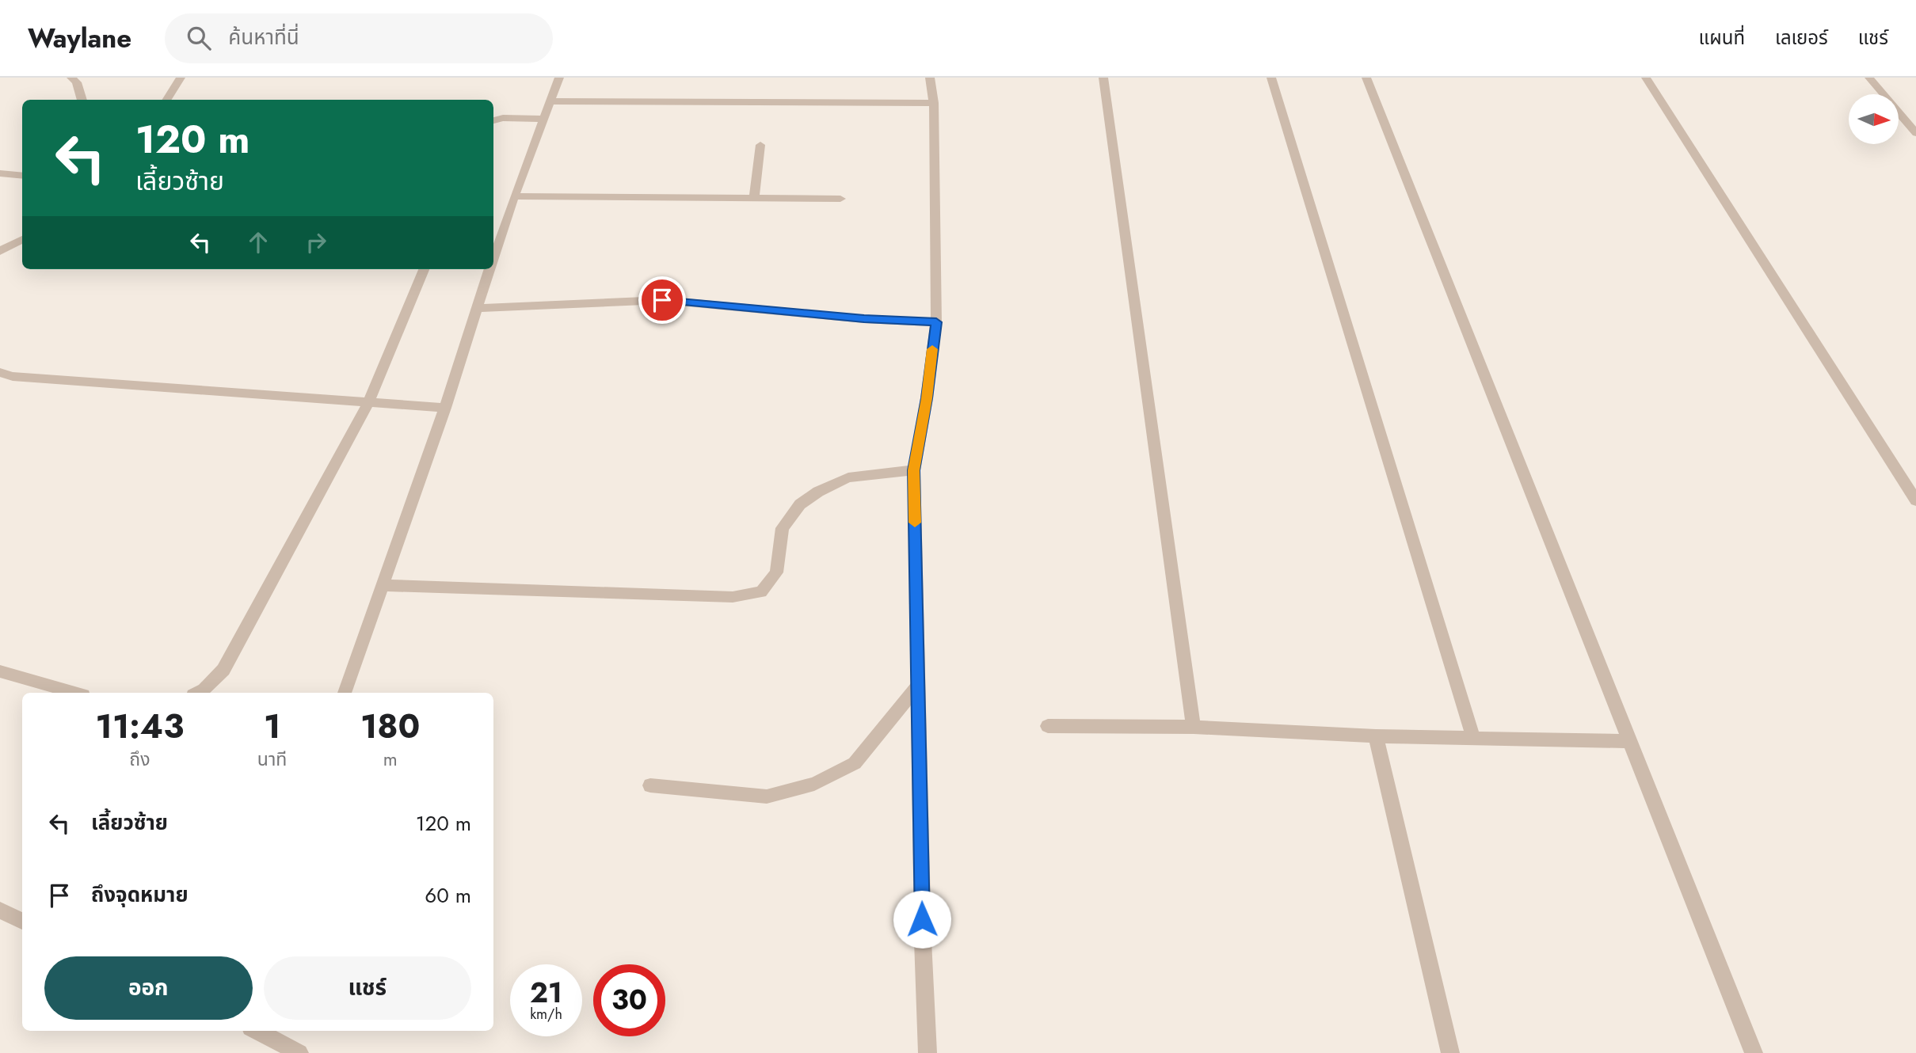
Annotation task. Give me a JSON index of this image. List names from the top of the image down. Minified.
{"north":"right","page":{"header":"Waylane","search":"ค้นหาที่นี่","nav":["แผนที่","เลเยอร์","แชร์"],"turn":["120 m","เลี้ยวซ้าย"],"eta":["11:43","ถึง","1","นาที","180","m"],"list":[{"name":"เลี้ยวซ้าย","value":"120 m"},{"name":"ถึงจุดหมาย","value":"60 m"}],"buttons":["ออก","แชร์"],"speed":"21 km/h","limit":"30"}}
